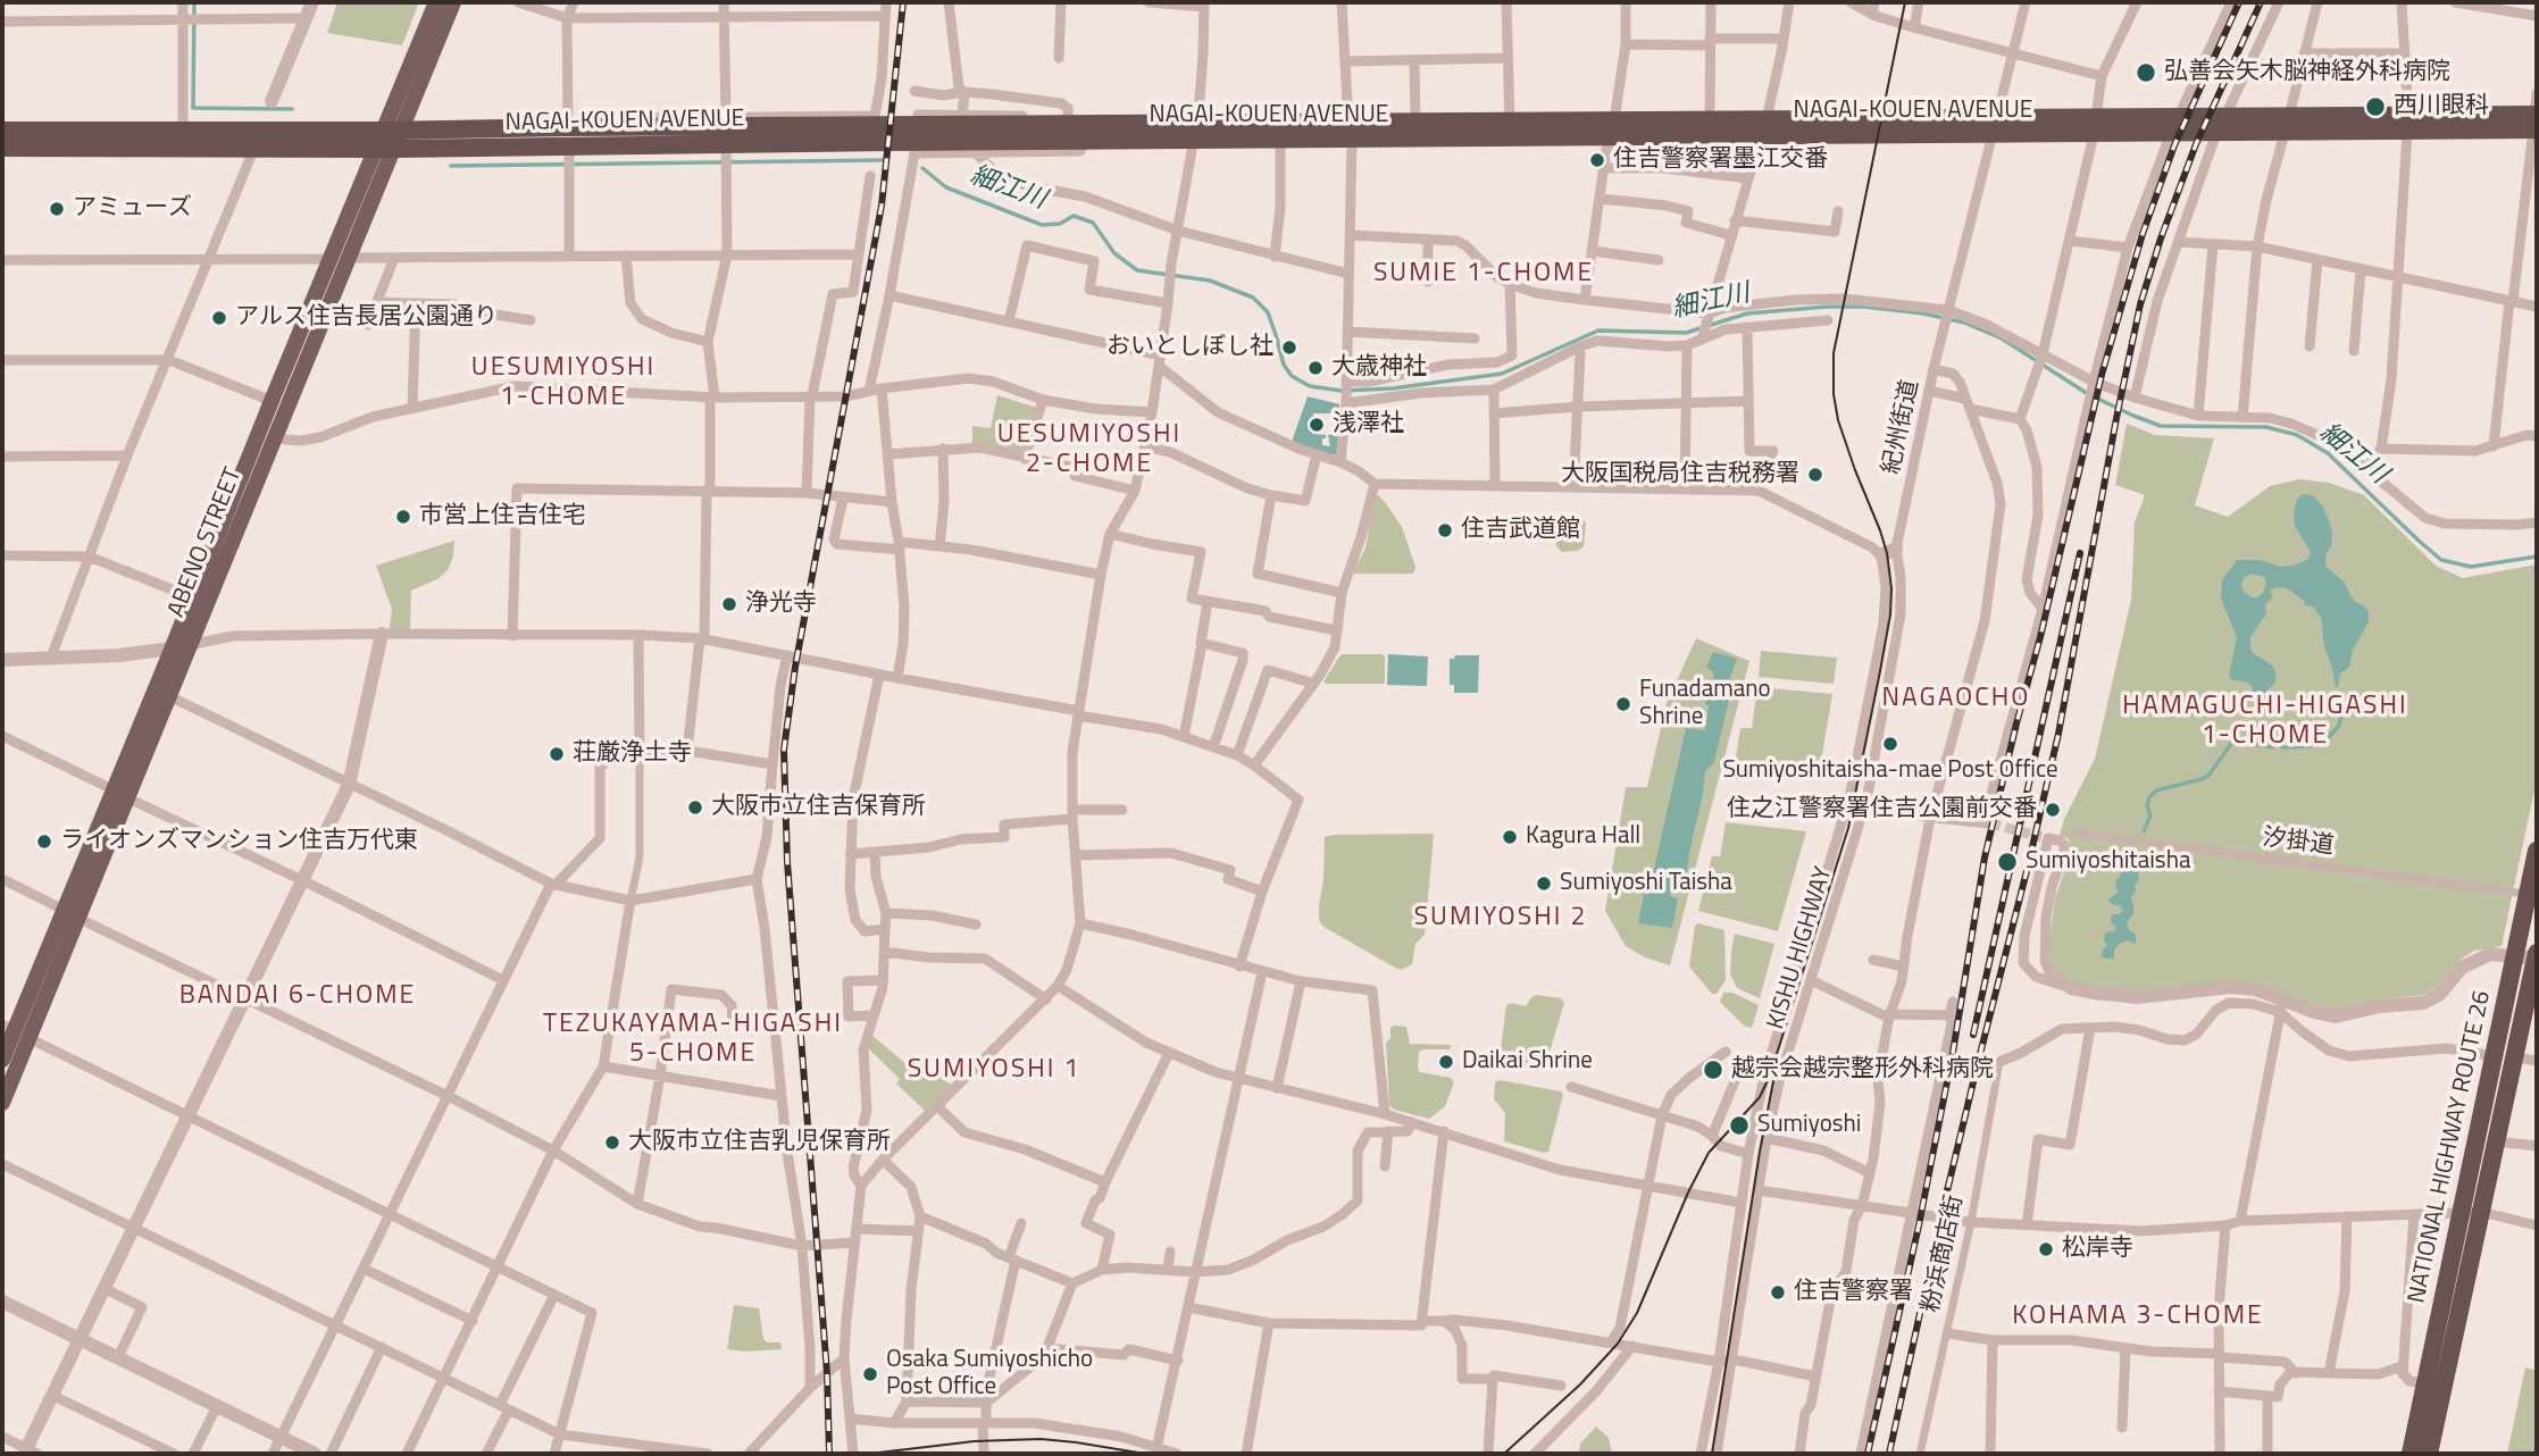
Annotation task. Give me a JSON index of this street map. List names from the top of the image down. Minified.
{"streets":{"highway":["NAGAI-KOUEN AVENUE","NATIONAL HIGHWAY ROUTE 26"],"main road":["ABENO STREET"],"street":["紀州街道","汐掛道","KISHU HIGHWAY","粉浜商店街"]},"crossings":[["NAGAI-KOUEN AVENUE","紀州街道"],["NAGAI-KOUEN AVENUE","ABENO STREET"],["紀州街道","KISHU HIGHWAY"],["汐掛道","NATIONAL HIGHWAY ROUTE 26"]],"districts":["SUMIE 1-CHOME","UESUMIYOSHI 1-CHOME","UESUMIYOSHI 2-CHOME","NAGAOCHO","HAMAGUCHI-HIGASHI 1-CHOME","SUMIYOSHI 2","BANDAI 6-CHOME","TEZUKAYAMA-HIGASHI 5-CHOME","SUMIYOSHI 1","KOHAMA 3-CHOME"],"water":["細江川"],"places":["弘善会矢木脳神経外科病院","西川眼科","住吉警察署墨江交番","アミューズ","アルス住吉長居公園通り","おいとしぼし社","大歳神社","浅澤社","大阪国税局住吉税務署","市営上住吉住宅","住吉武道館","浄光寺","Funadamano Shrine","Sumiyoshitaisha-mae Post Office","荘厳浄土寺","大阪市立住吉保育所","住之江警察署住吉公園前交番","Kagura Hall","ライオンズマンション住吉万代東","Sumiyoshitaisha","Sumiyoshi Taisha","Daikai Shrine","越宗会越宗整形外科病院","Sumiyoshi","大阪市立住吉乳児保育所","松岸寺","住吉警察署","Osaka Sumiyoshicho Post Office"]}
